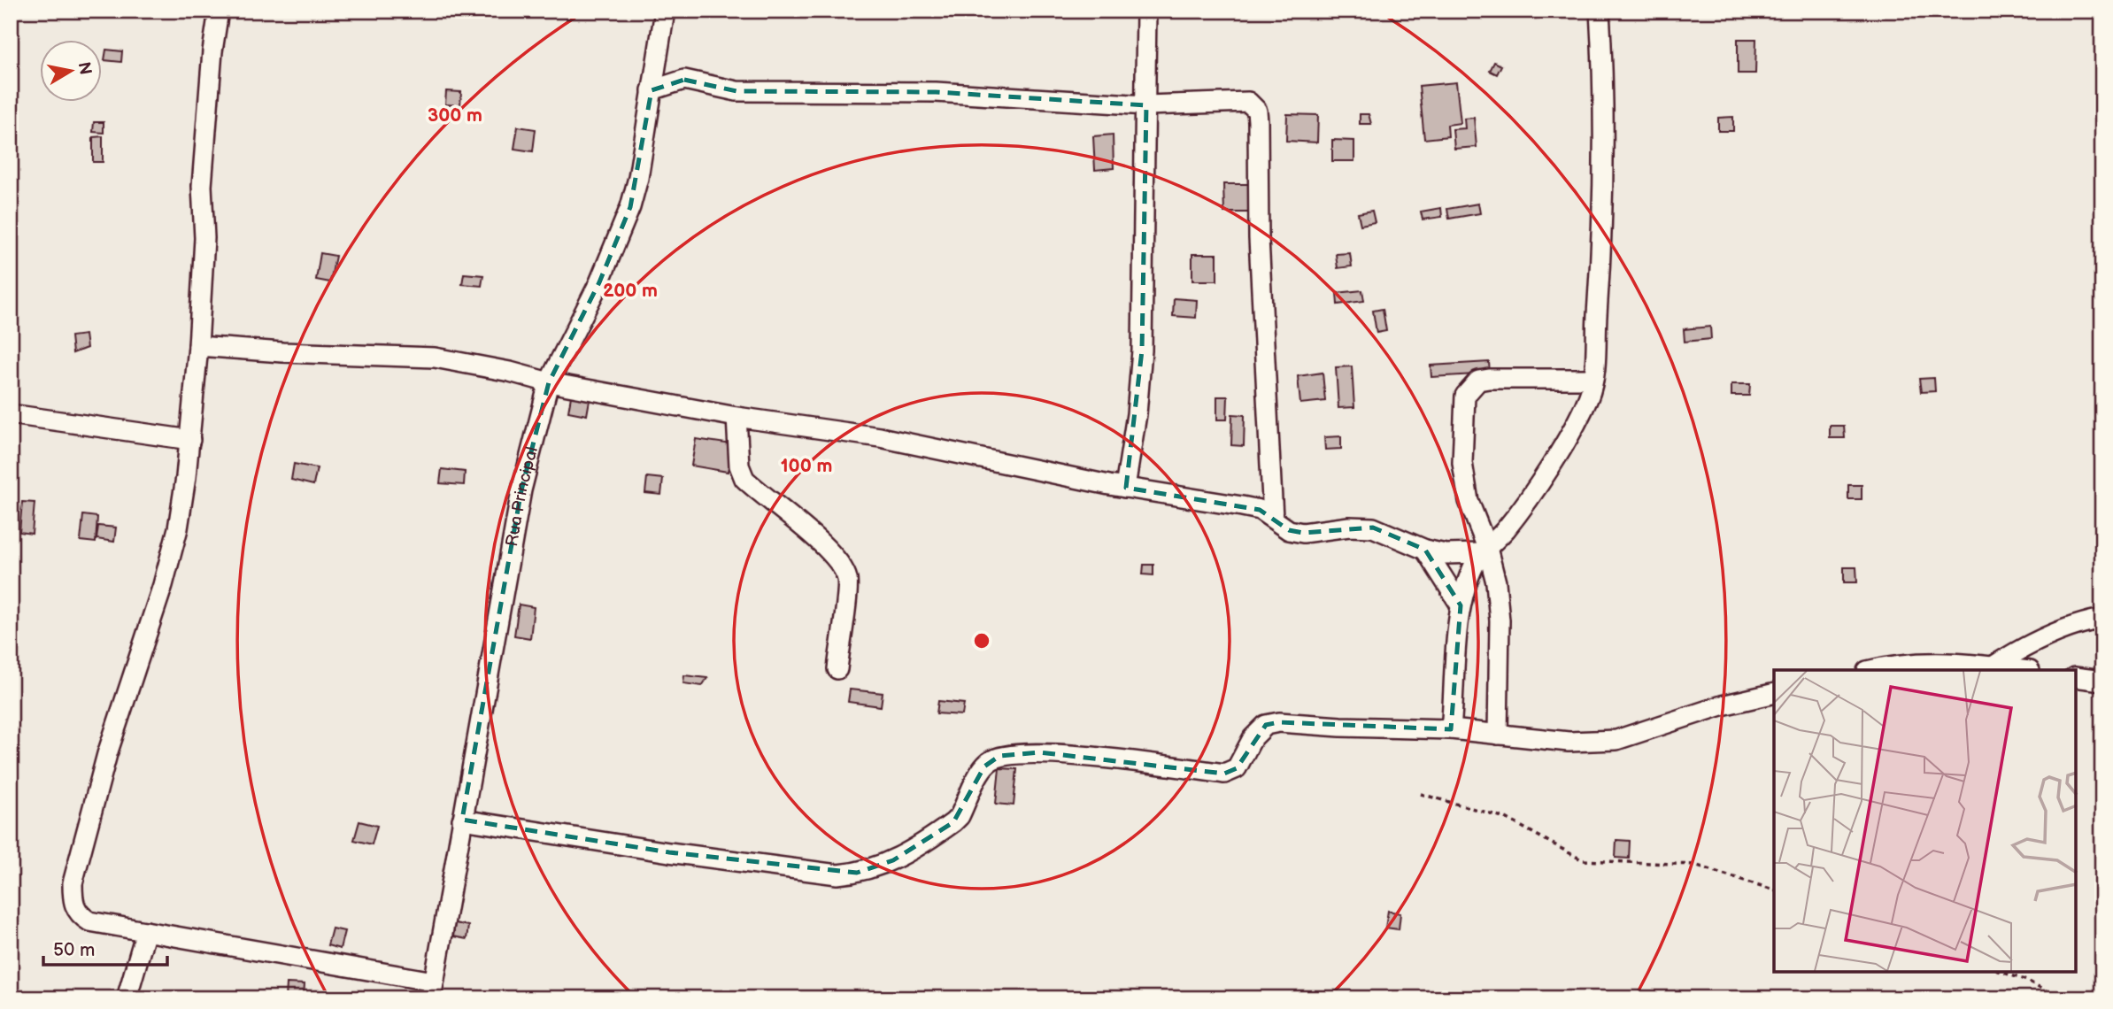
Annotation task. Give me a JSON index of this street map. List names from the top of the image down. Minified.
{"streets":{"street":["Rua Principal"]},"scale_bar":"50 m","north":"right","rings":["300 m","200 m","100 m"]}
